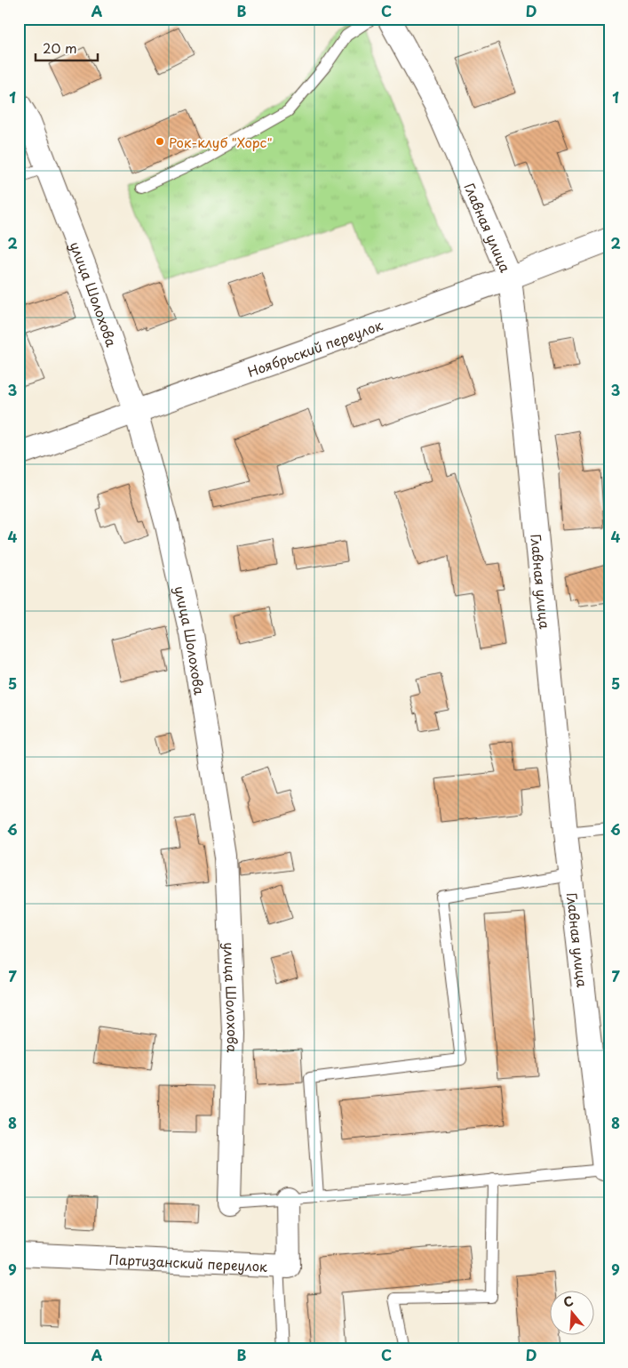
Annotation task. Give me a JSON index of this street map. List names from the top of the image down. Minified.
{"streets":{"street":["Главная улица","улица Шолохова","Ноябрьский переулок","Партизанский переулок"]},"crossings":[["Главная улица","Ноябрьский переулок"],["улица Шолохова","Ноябрьский переулок"]],"places":["Рок-клуб \"Хорс\""],"scale_bar":"20 m","north":"top","grid":{"columns":["A","B","C","D"],"rows":["1","2","3","4","5","6","7","8","9"]}}
